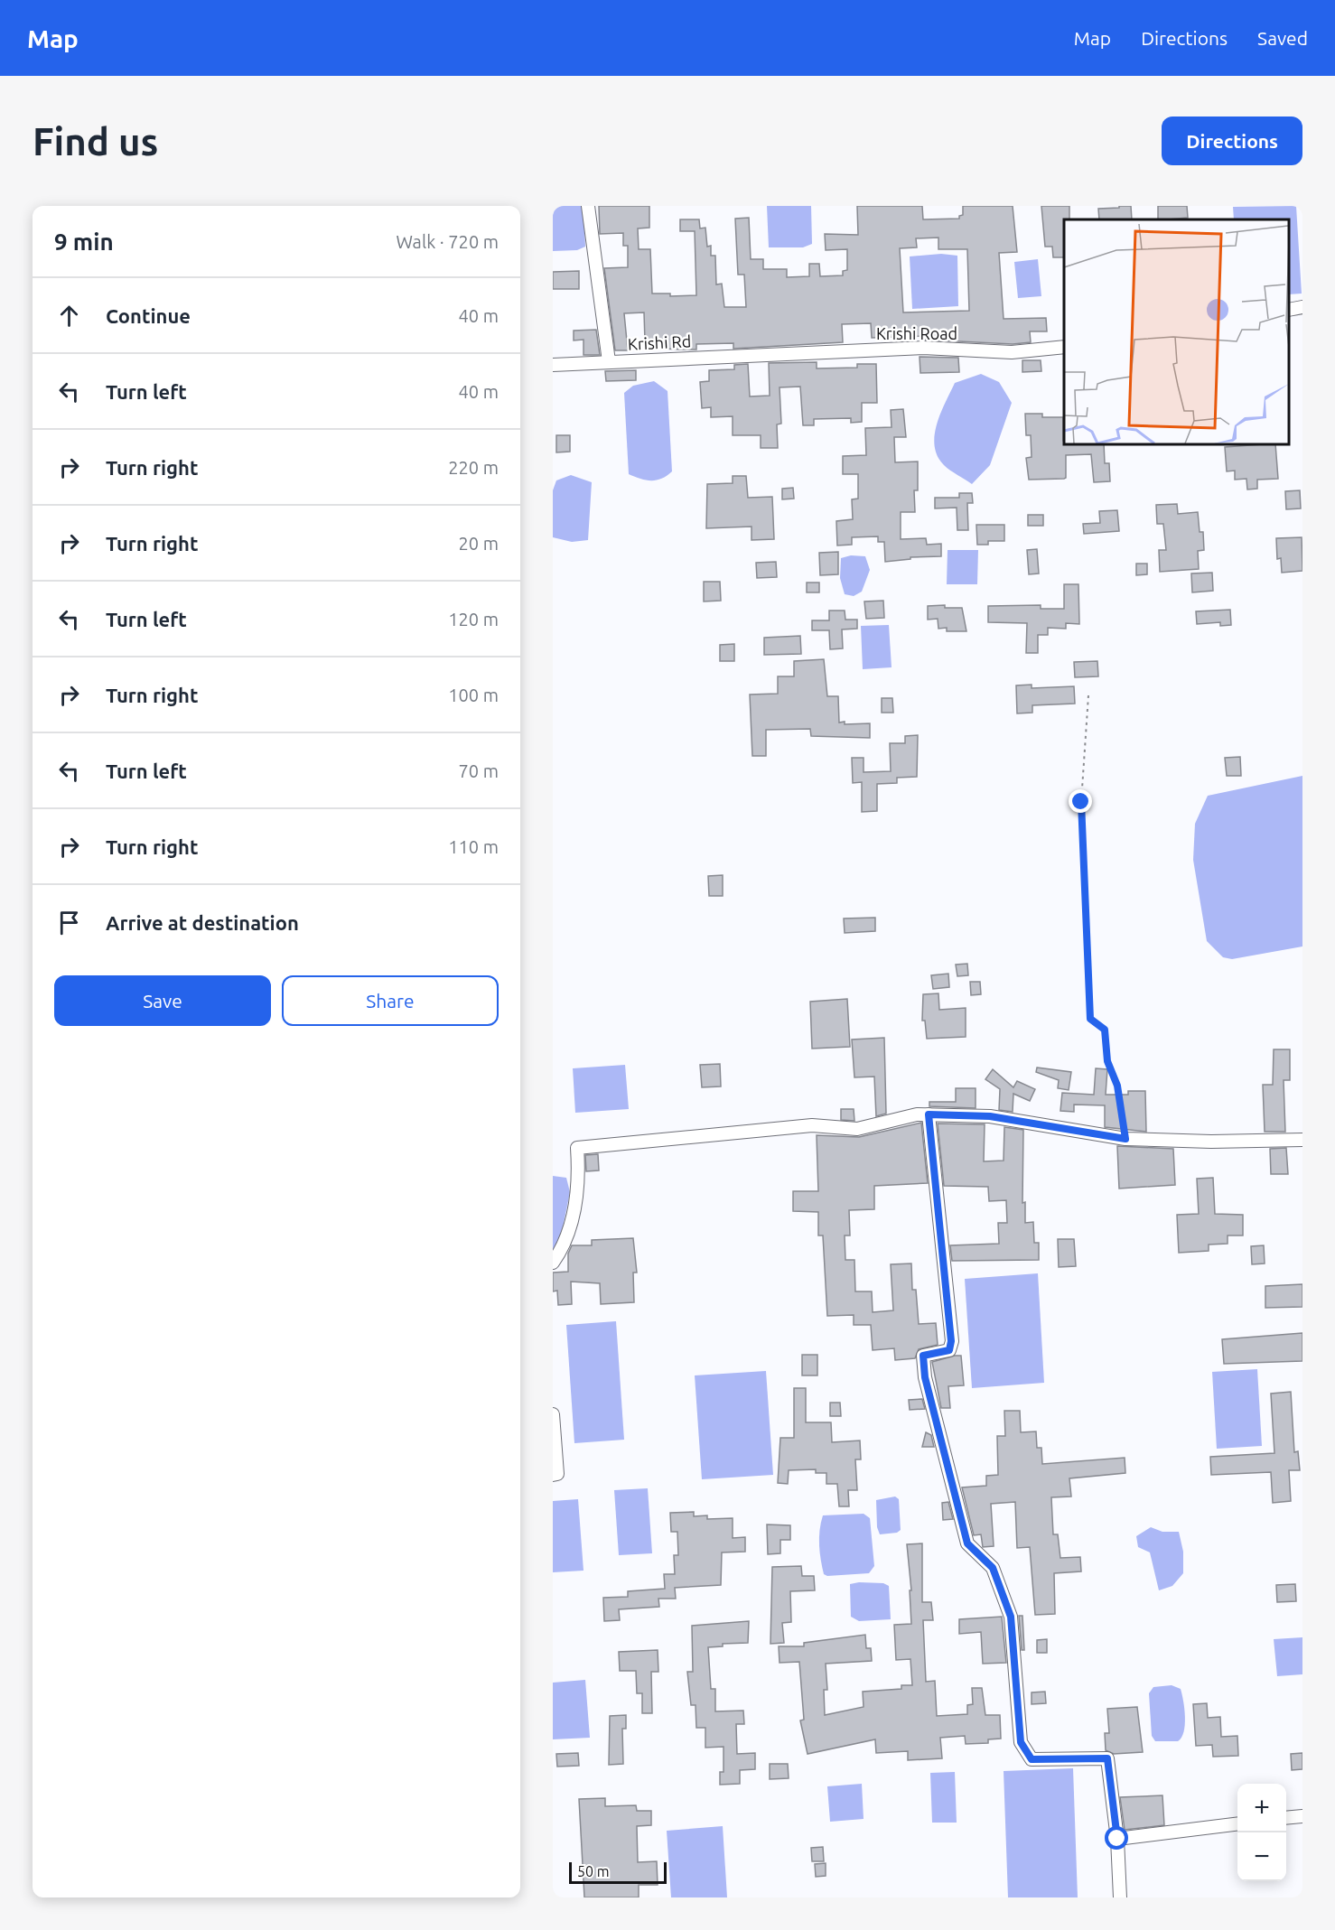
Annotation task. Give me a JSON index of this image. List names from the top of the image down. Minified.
{"streets":{"street":["Krishi Road","Krishi Rd"]},"crossings":[["Krishi Road","Krishi Rd"]],"scale_bar":"50 m","page":{"header":"Map","nav":["Map","Directions","Saved"],"buttons":["Directions",["Save","Share"]],"title":"Find us","heading":["9 min","Walk · 720 m"],"list":[["Continue","40 m"],["Turn left","40 m"],["Turn right","220 m"],["Turn right","20 m"],["Turn left","120 m"],["Turn right","100 m"],["Turn left","70 m"],["Turn right","110 m"],"Arrive at destination"],"map_buttons":["+","−"],"scale":"50 m"}}
